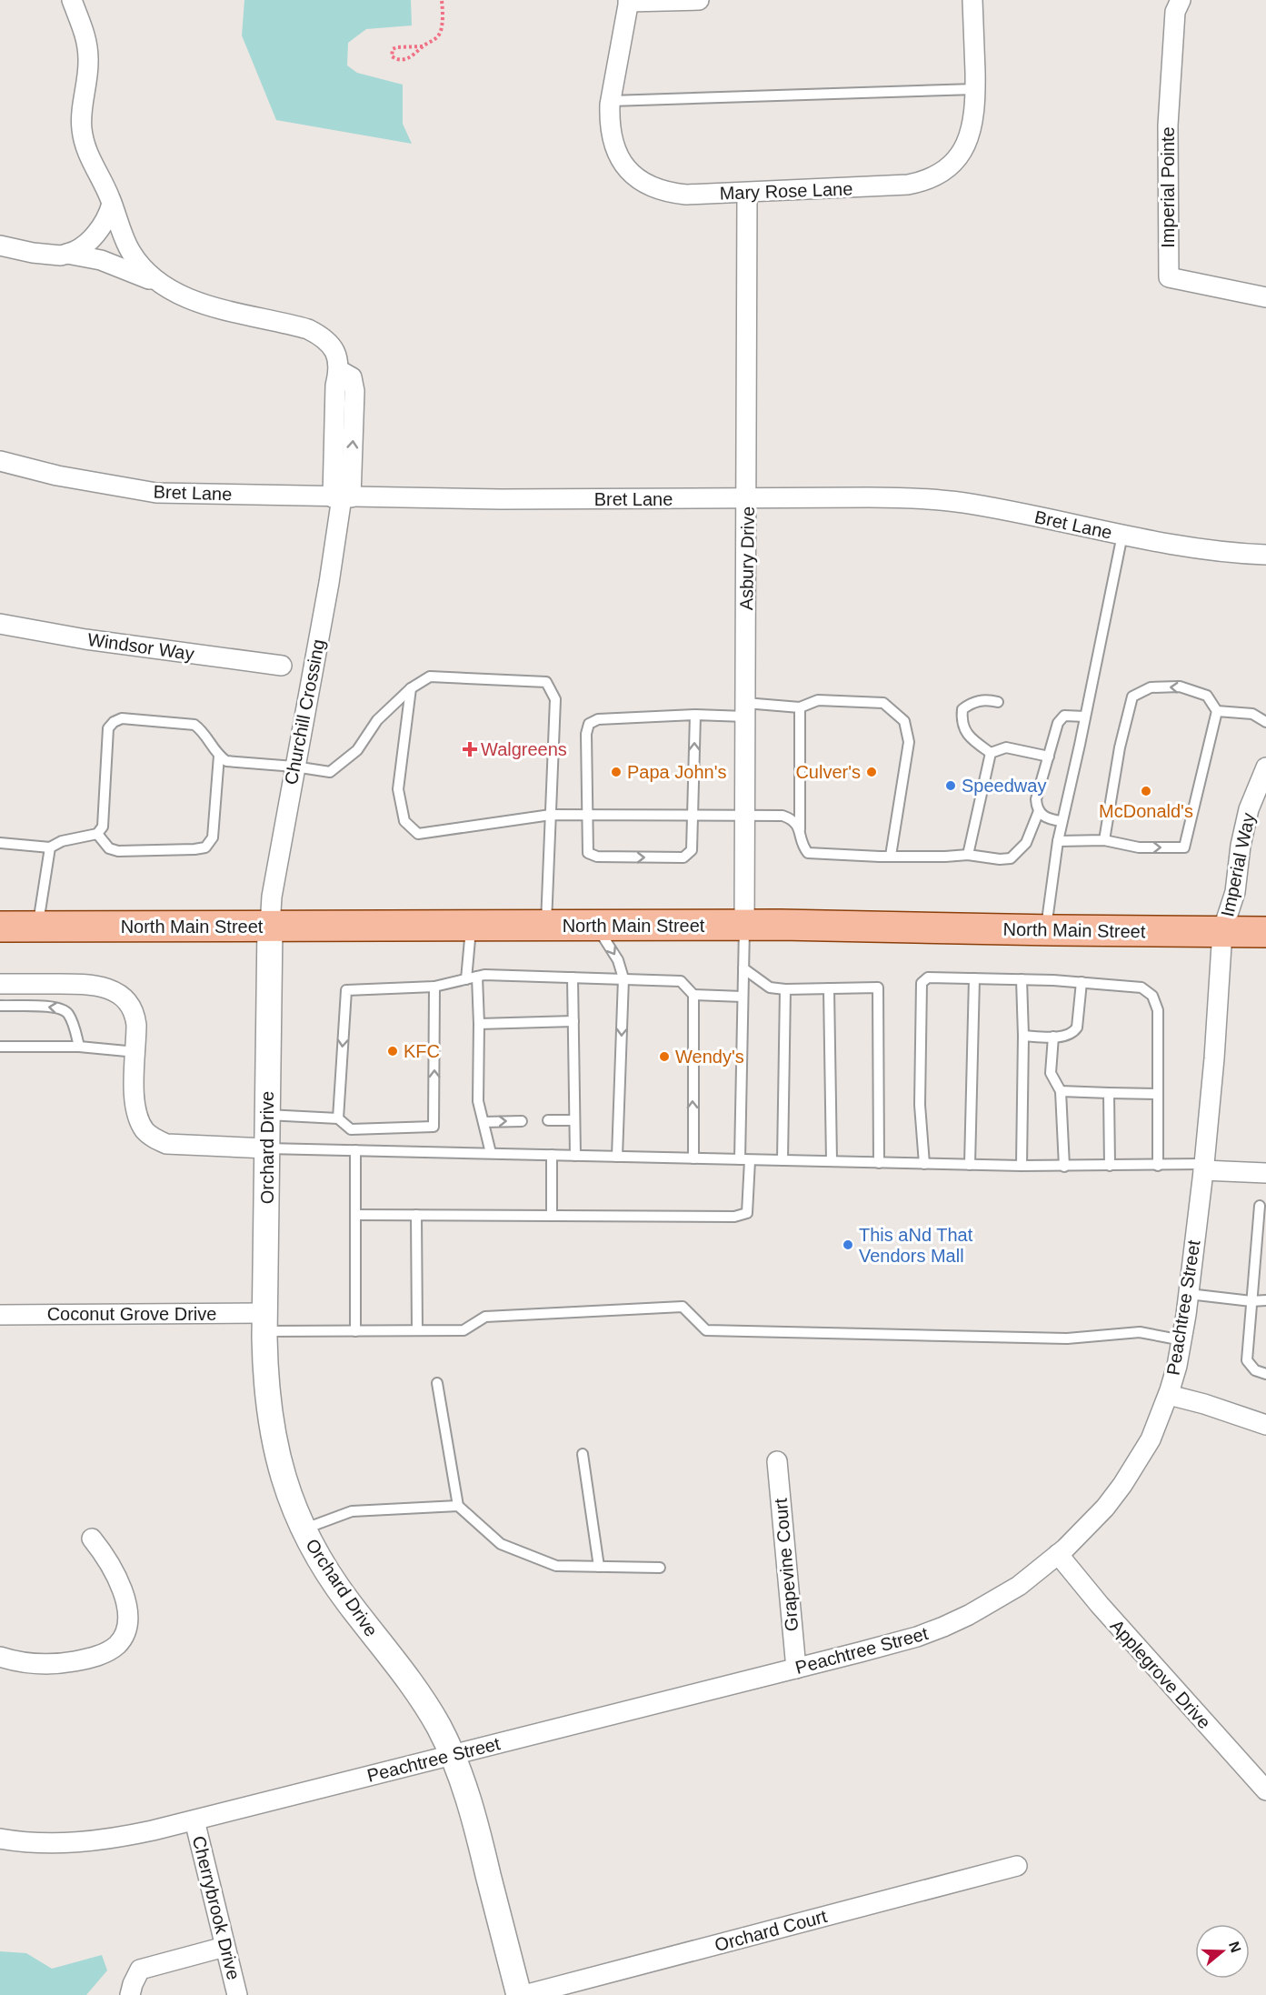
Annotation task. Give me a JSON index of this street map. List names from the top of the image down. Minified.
{"streets":{"main road":["North Main Street"],"street":["Imperial Pointe","Mary Rose Lane","Bret Lane","Asbury Drive","Windsor Way","Churchill Crossing","Imperial Way","Orchard Drive","Peachtree Street","Coconut Grove Drive","Grapevine Court","Applegrove Drive","Cherrybrook Drive","Orchard Court"]},"crossings":[["Mary Rose Lane","Asbury Drive"],["Bret Lane","Asbury Drive"],["Bret Lane","Churchill Crossing"],["Asbury Drive","North Main Street"],["Churchill Crossing","North Main Street"],["Churchill Crossing","Orchard Drive"],["Imperial Way","North Main Street"],["Imperial Way","Peachtree Street"],["North Main Street","Orchard Drive"],["North Main Street","Peachtree Street"],["Orchard Drive","Peachtree Street"],["Orchard Drive","Coconut Grove Drive"],["Peachtree Street","Grapevine Court"],["Peachtree Street","Applegrove Drive"],["Peachtree Street","Cherrybrook Drive"]],"places":{"health":["Walgreens"],"other":["Papa John's","Culver's","Speedway","McDonald's","KFC","Wendy's","This aNd That Vendors Mall"]},"north":"right"}
